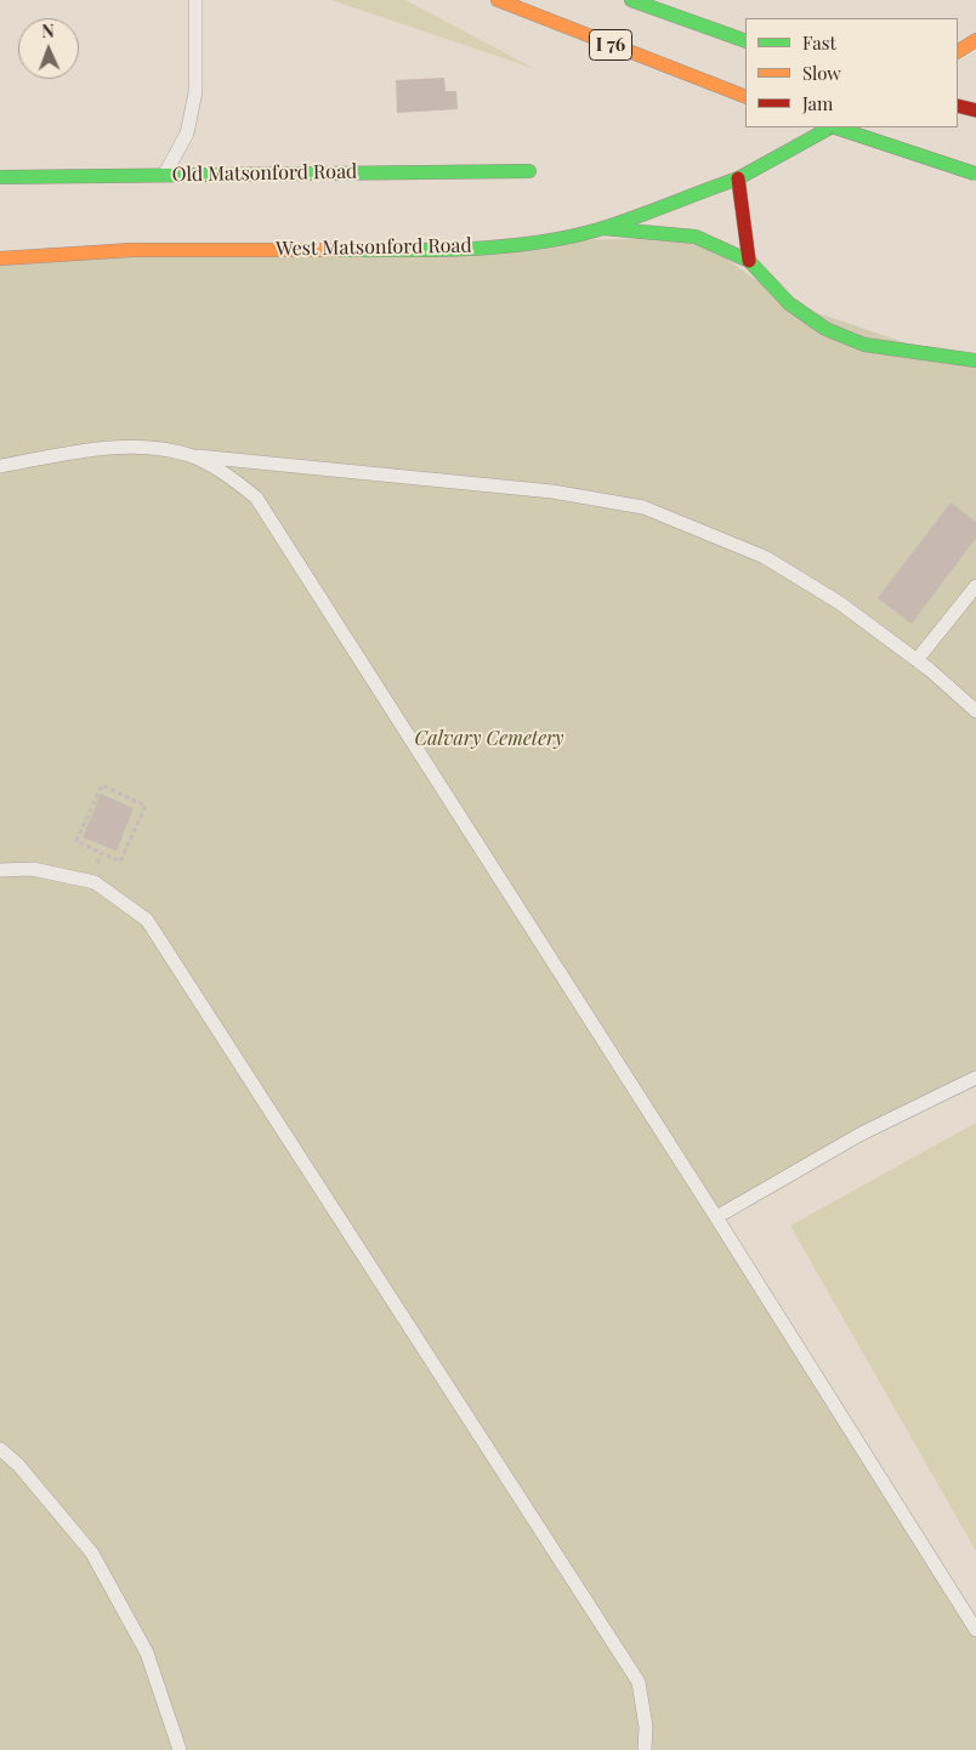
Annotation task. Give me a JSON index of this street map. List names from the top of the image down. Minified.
{"streets":{"main road":["I 76","Old Matsonford Road","West Matsonford Road"]},"parks":["Calvary Cemetery"],"legend":["Fast","Slow","Jam"],"north":"top"}
